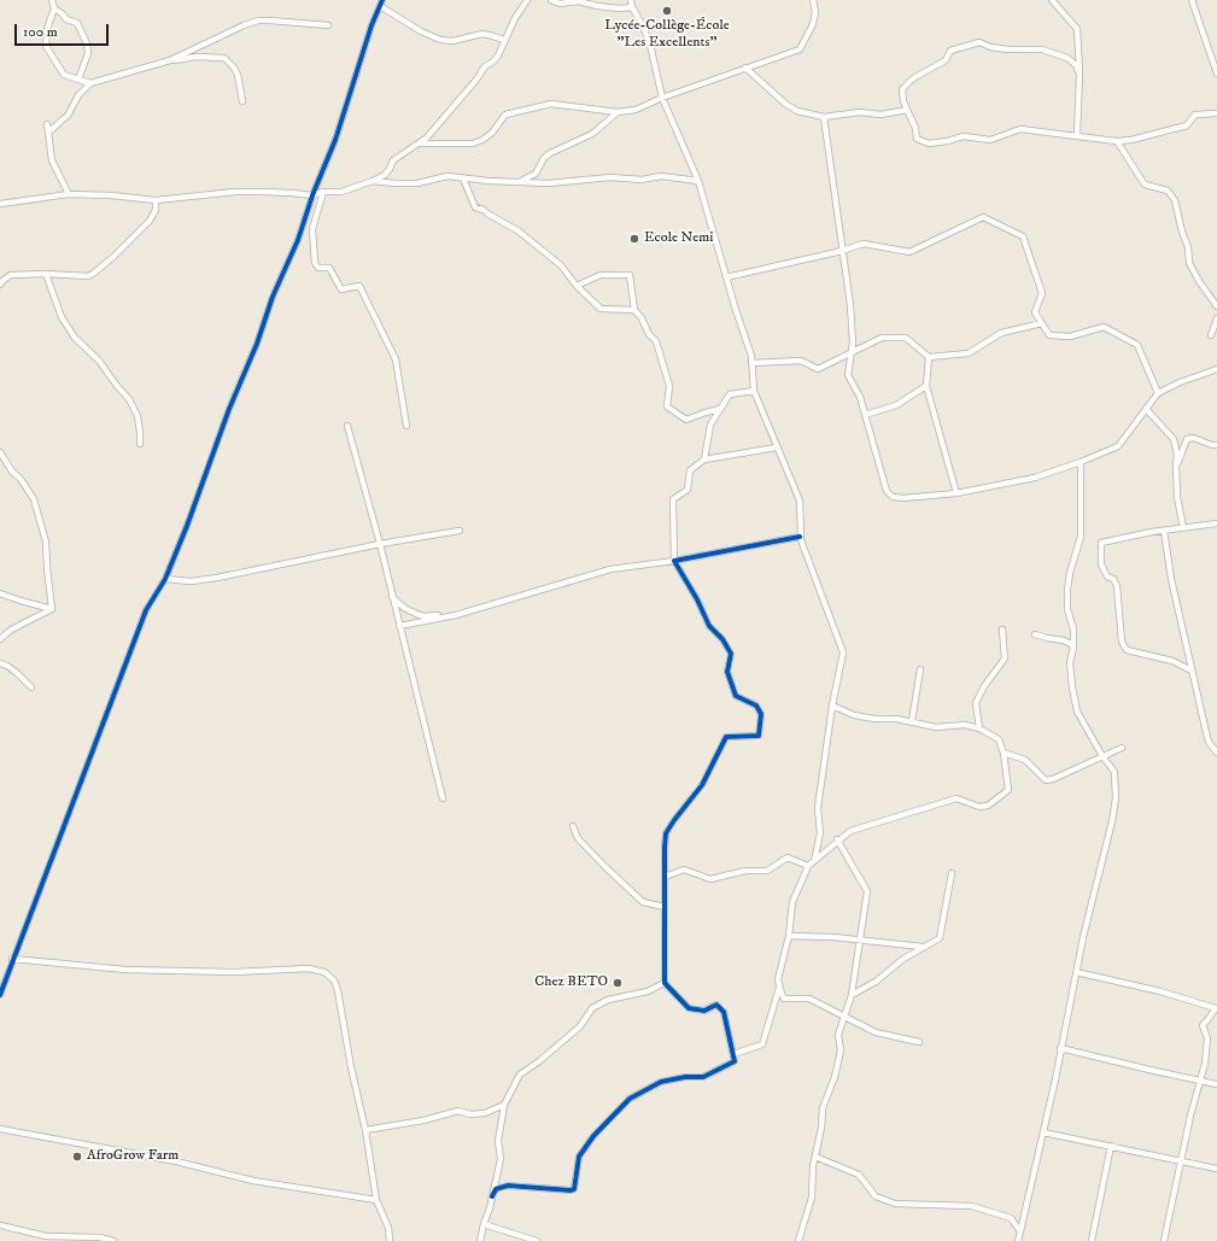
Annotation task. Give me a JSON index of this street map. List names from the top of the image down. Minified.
{"places":["Lycée-Collège-École \"Les Excellents\"","Ecole Nemi","Chez BETO","AfroGrow Farm"],"scale_bar":"100 m"}
